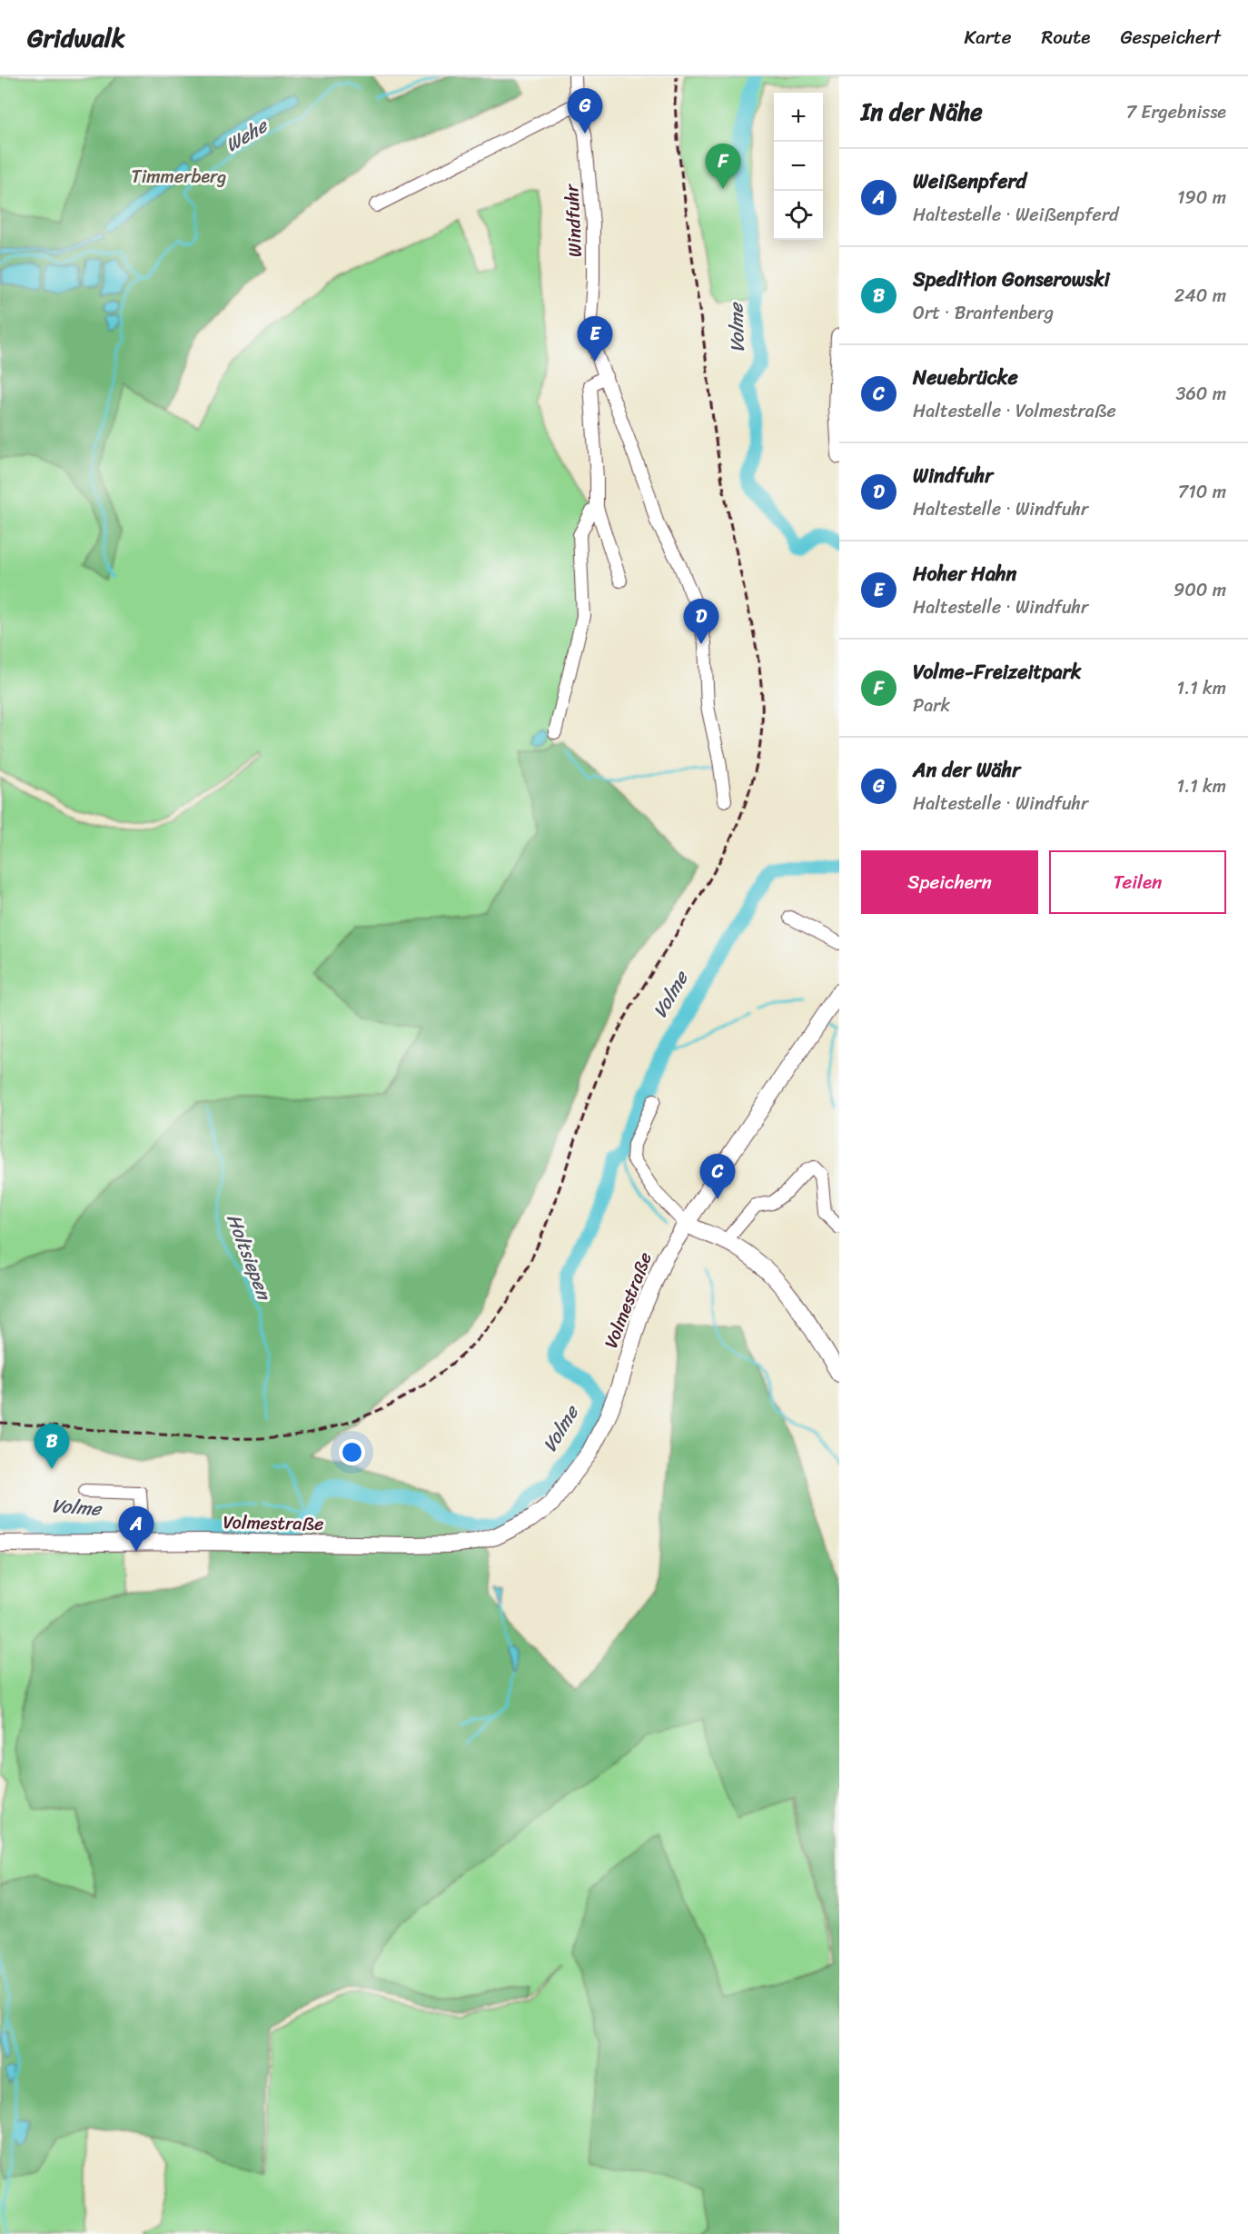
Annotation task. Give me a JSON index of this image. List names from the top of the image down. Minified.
{"streets":{"main road":["Volmestraße"],"street":["Windfuhr"]},"water":["Wehe","Volme","Holtsiepen"],"parks":["Timmerberg"],"page":{"header":"Gridwalk","nav":["Karte","Route","Gespeichert"],"heading":["In der Nähe","7 Ergebnisse"],"pins":["G","F","E","D","C","B","A"],"map_buttons":["+","−"],"list":[{"mark":"A","name":"Weißenpferd","note":"Haltestelle · Weißenpferd","value":"190 m"},{"mark":"B","name":"Spedition Gonserowski","note":"Ort · Brantenberg","value":"240 m"},{"mark":"C","name":"Neuebrücke","note":"Haltestelle · Volmestraße","value":"360 m"},{"mark":"D","name":"Windfuhr","note":"Haltestelle · Windfuhr","value":"710 m"},{"mark":"E","name":"Hoher Hahn","note":"Haltestelle · Windfuhr","value":"900 m"},{"mark":"F","name":"Volme-Freizeitpark","note":"Park","value":"1.1 km"},{"mark":"G","name":"An der Währ","note":"Haltestelle · Windfuhr","value":"1.1 km"}],"buttons":["Speichern","Teilen"]}}
